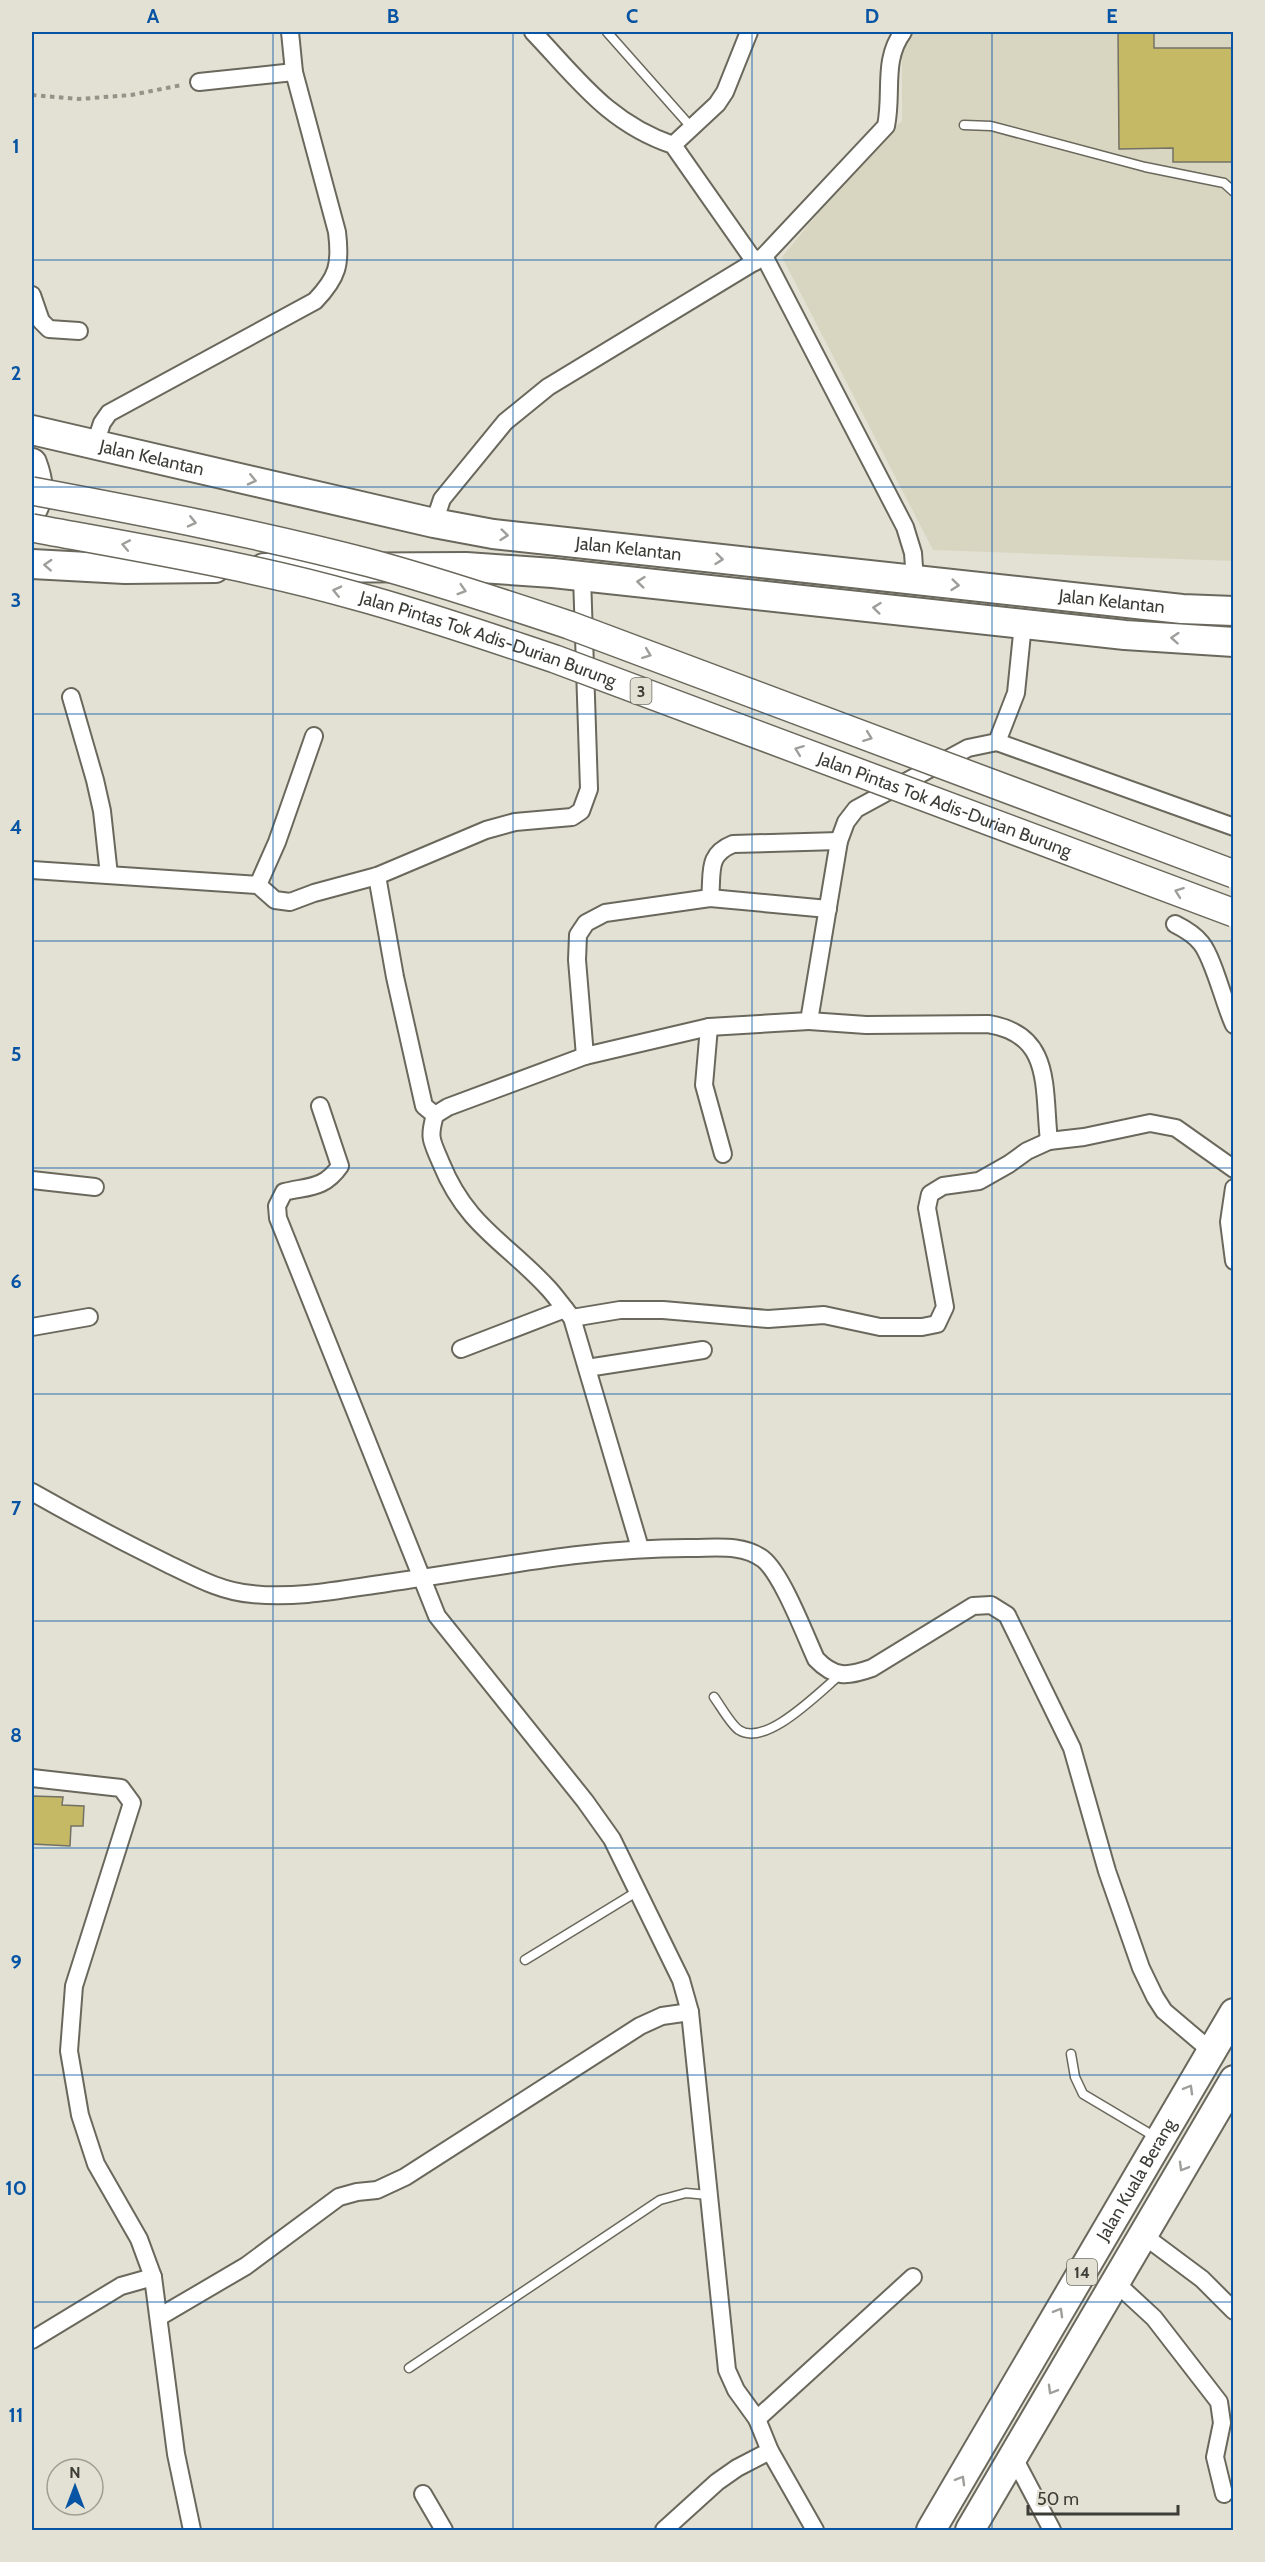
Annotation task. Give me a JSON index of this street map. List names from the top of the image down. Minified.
{"streets":{"highway":["Jalan Kelantan","Jalan Kuala Berang","14"],"main road":["Jalan Pintas Tok Adis-Durian Burung","3"]},"scale_bar":"50 m","north":"top","grid":{"columns":["A","B","C","D","E"],"rows":["1","2","3","4","5","6","7","8","9","10","11"]}}
